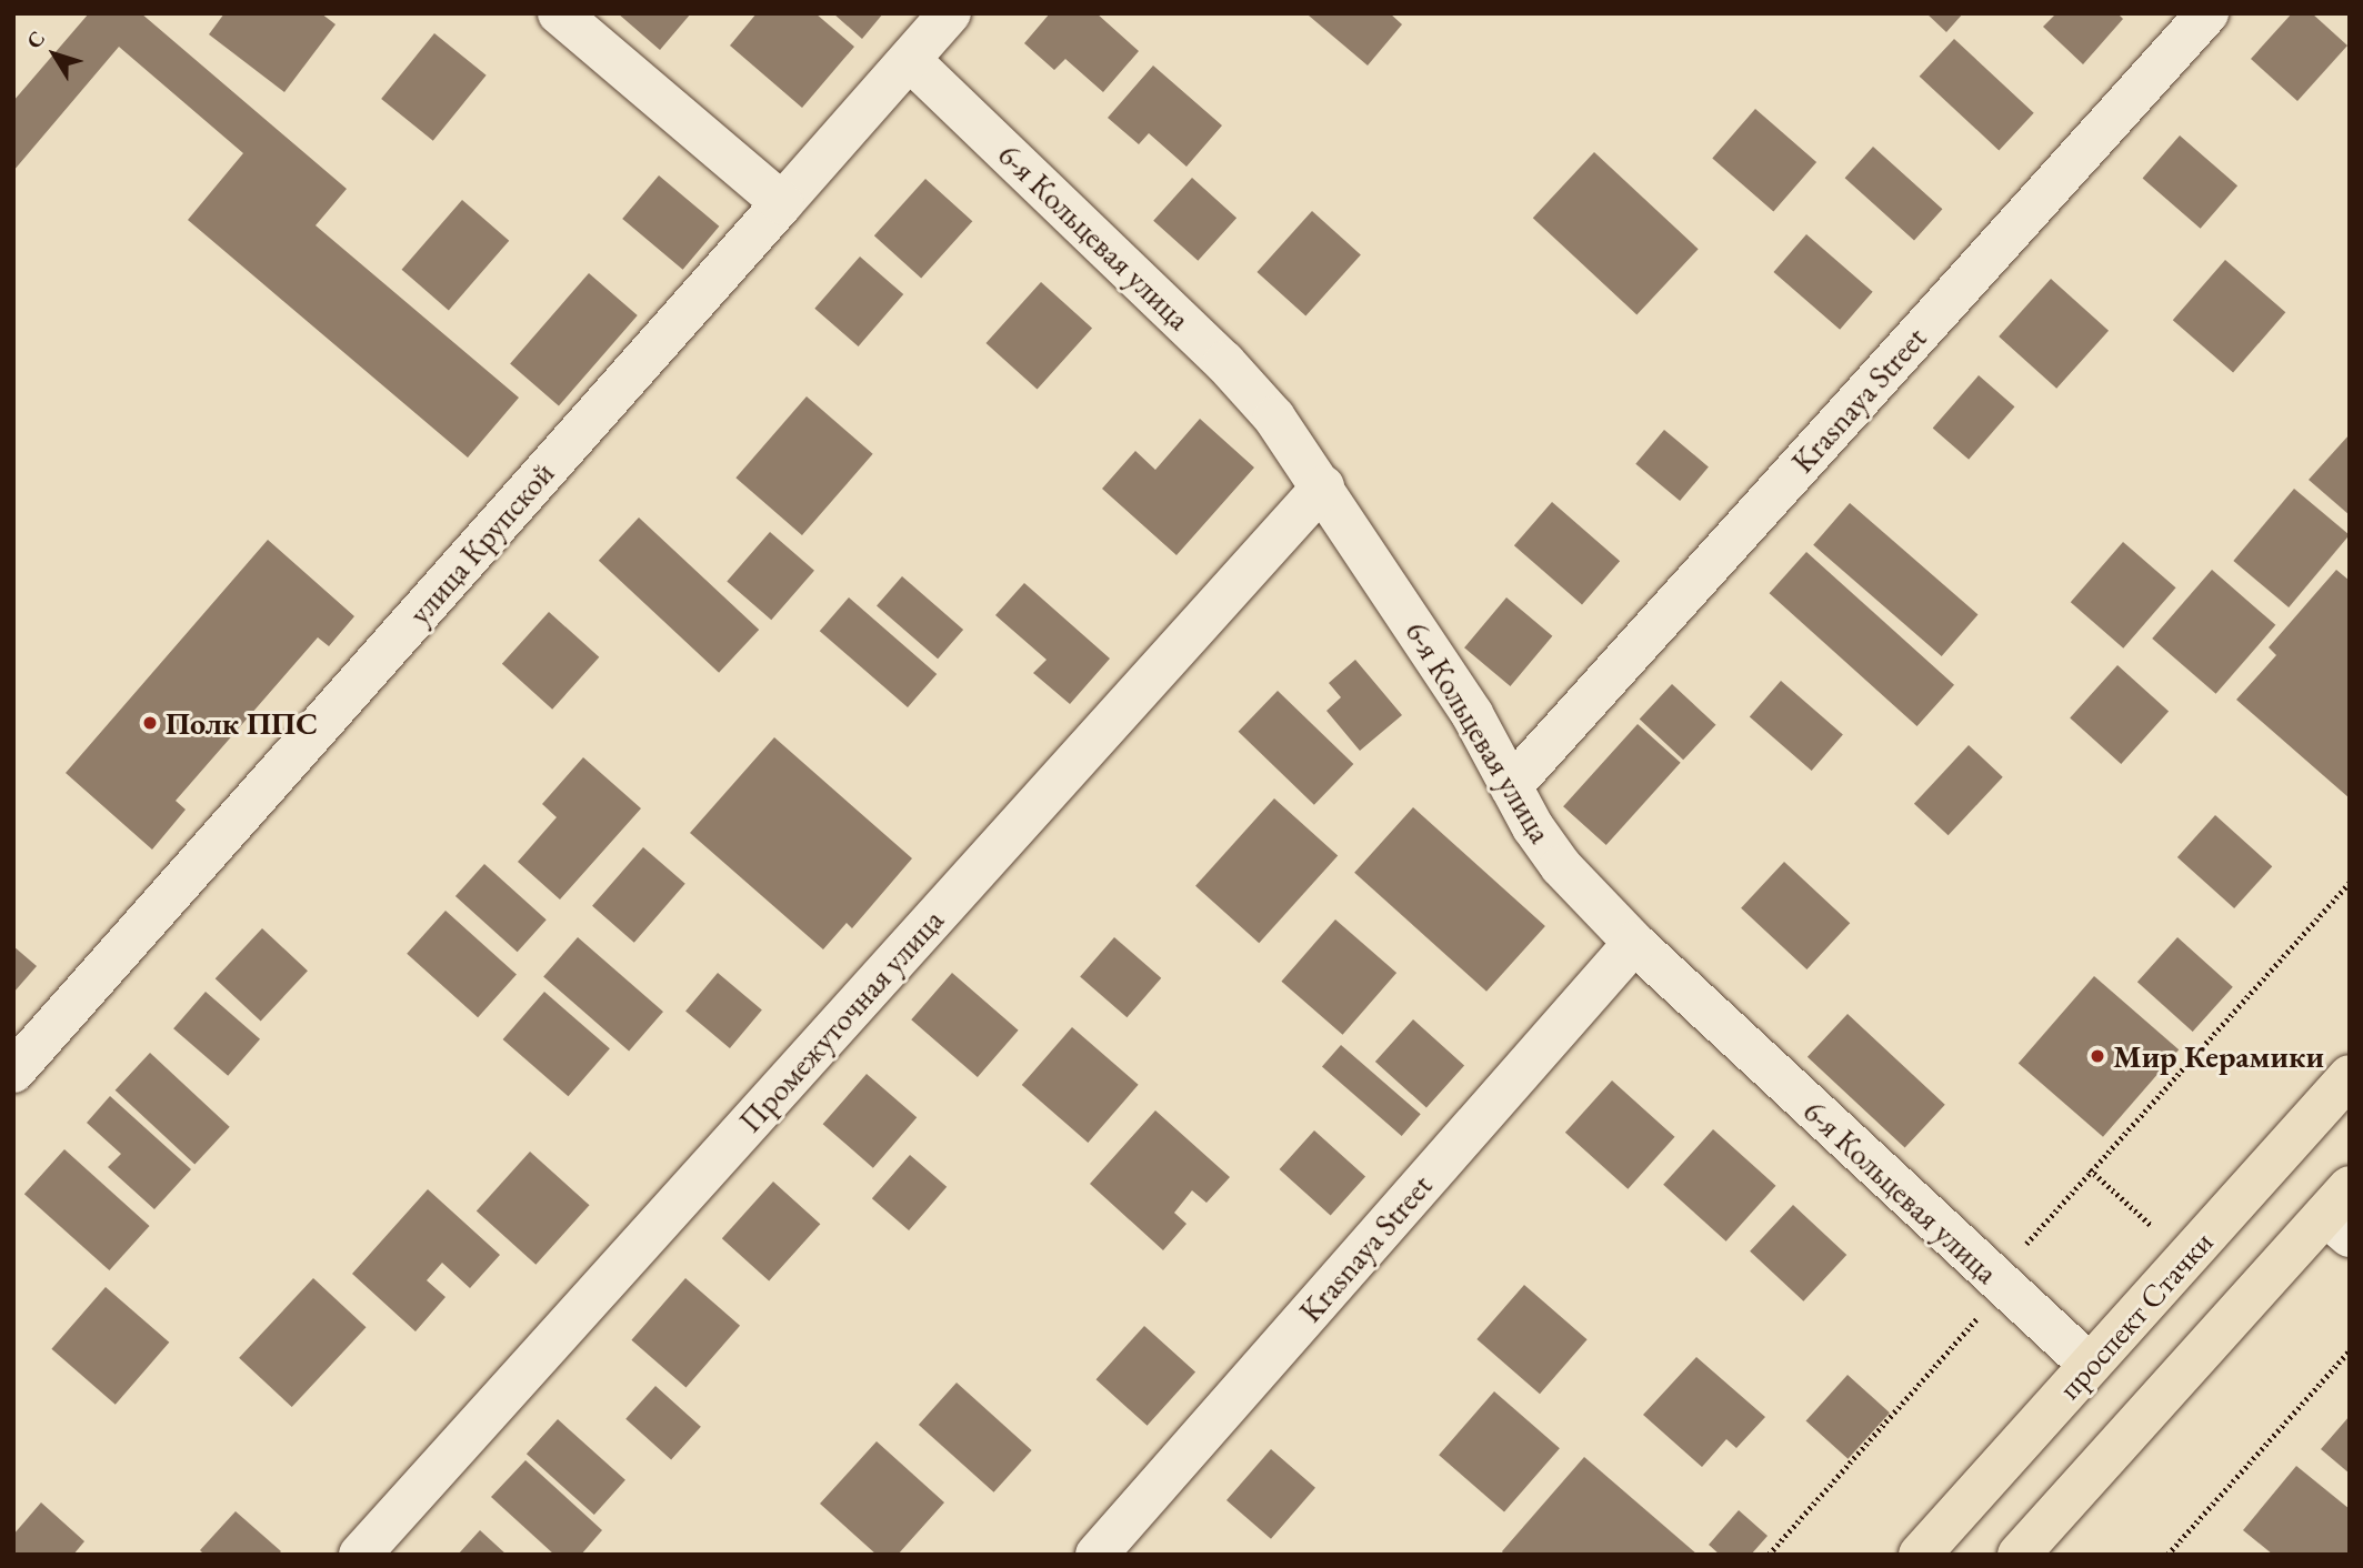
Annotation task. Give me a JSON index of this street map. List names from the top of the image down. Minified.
{"streets":{"main road":["проспект Стачки"],"street":["6-я Кольцевая улица","Krasnaya Street","улица Крупской","Промежуточная улица"]},"crossings":[["6-я Кольцевая улица","Krasnaya Street"],["6-я Кольцевая улица","улица Крупской"],["6-я Кольцевая улица","Промежуточная улица"],["6-я Кольцевая улица","проспект Стачки"]],"places":["Полк ППС","Мир Керамики"],"north":"top left"}
